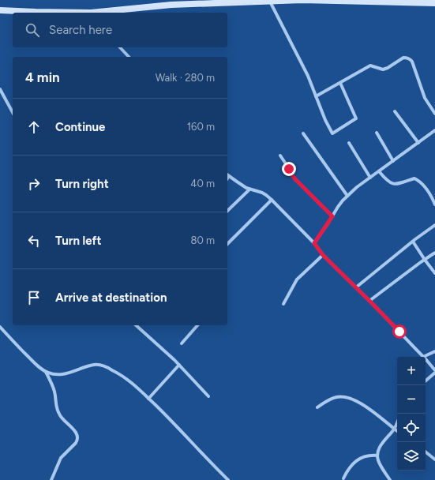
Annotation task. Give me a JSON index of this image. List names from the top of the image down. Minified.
{"page":{"search":"Search here","heading":["4 min","Walk · 280 m"],"list":[["Continue","160 m"],["Turn right","40 m"],["Turn left","80 m"],"Arrive at destination"],"map_buttons":["+","−"]}}
